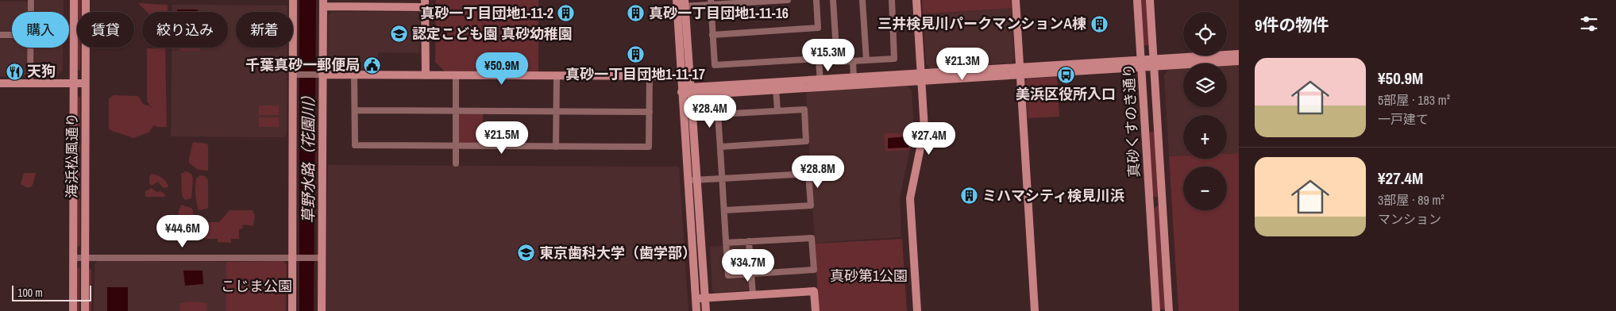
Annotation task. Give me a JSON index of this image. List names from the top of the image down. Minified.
{"streets":{"street":["真砂くすのき通り","海浜松風通り"]},"water":["草野水路（花園川）"],"parks":["真砂第1公園","こじま公園"],"places":{"building":["真砂一丁目団地1-11-2","真砂一丁目団地1-11-16","三井検見川パークマンションA棟","真砂一丁目団地1-11-17","ミハマシティ検見川浜"],"school or university":["認定こども園 真砂幼稚園","東京歯科大学（歯学部）"],"public building":["千葉真砂一郵便局"],"restaurant":["天狗"],"bus stop":["美浜区役所入口"]},"scale_bar":"100 m","page":{"heading":"9件の物件","map_buttons":["+","−"],"chip":["購入","賃貸","絞り込み","新着"],"price":["¥15.3M","¥21.3M","¥50.9M","¥28.4M","¥21.5M","¥27.4M","¥28.8M","¥44.6M","¥34.7M"],"list":[{"name":"¥50.9M","note":"5部屋 · 183 m² · 一戸建て"},{"name":"¥27.4M","note":"3部屋 · 89 m² · マンション"}],"scale":"100 m"}}
